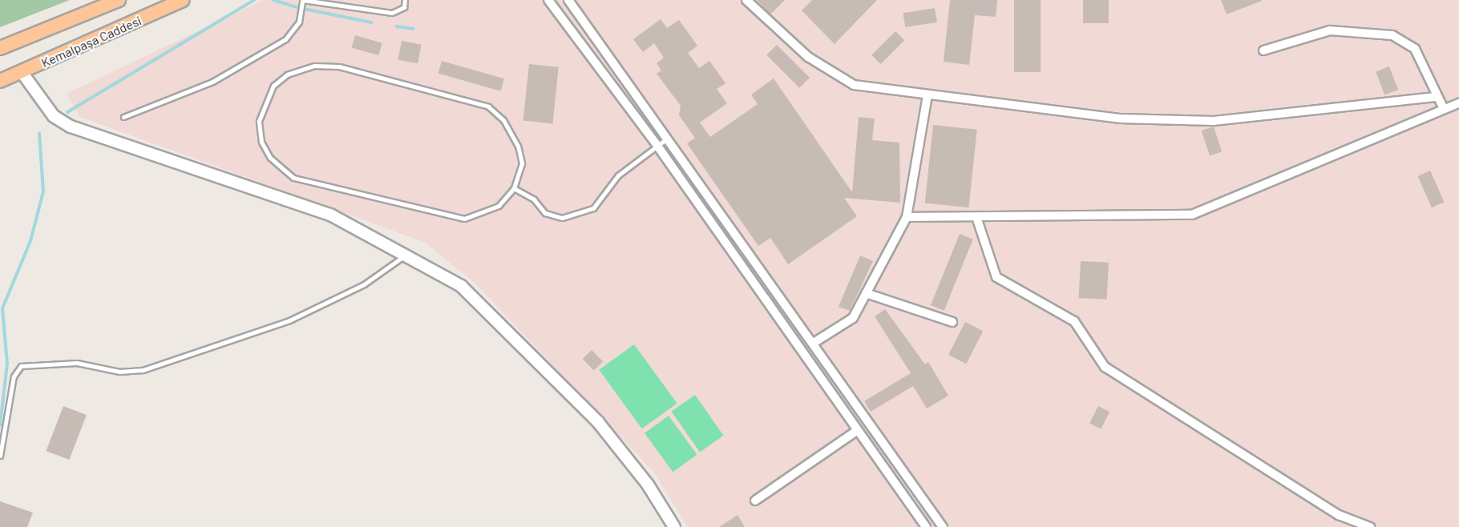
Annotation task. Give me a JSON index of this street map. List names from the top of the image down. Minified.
{"streets":{"main road":["Kemalpaşa Caddesi"]}}
